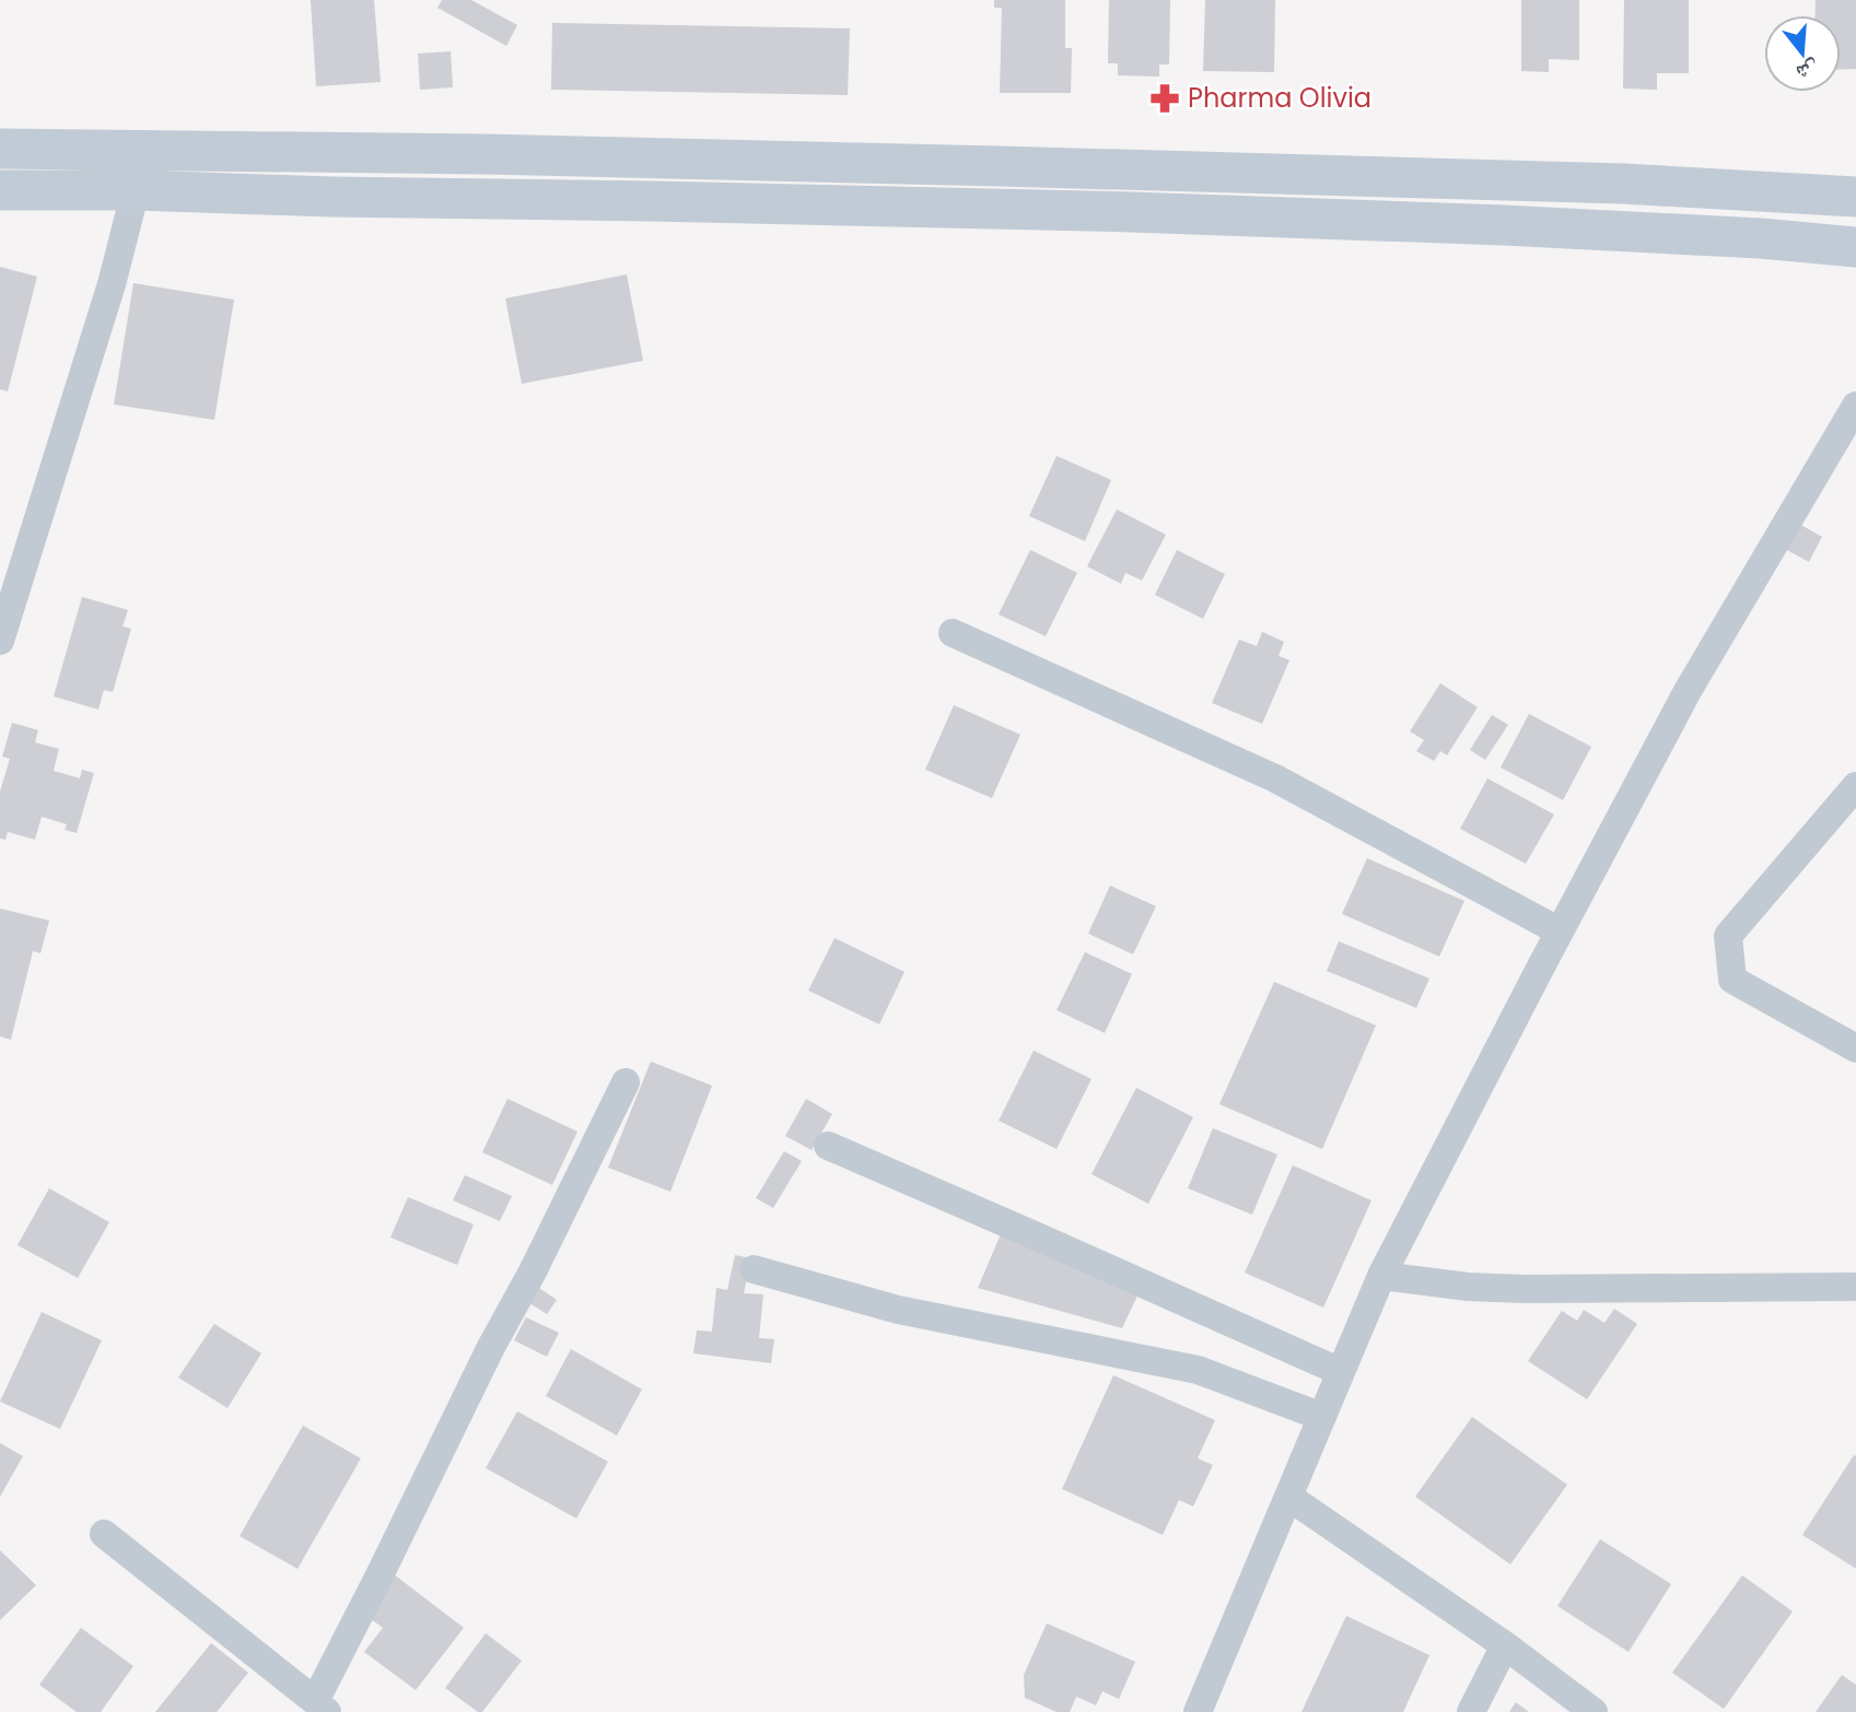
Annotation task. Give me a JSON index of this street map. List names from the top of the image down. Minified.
{"places":{"pharmacy":["Pharma Olivia"]},"north":"bottom"}
